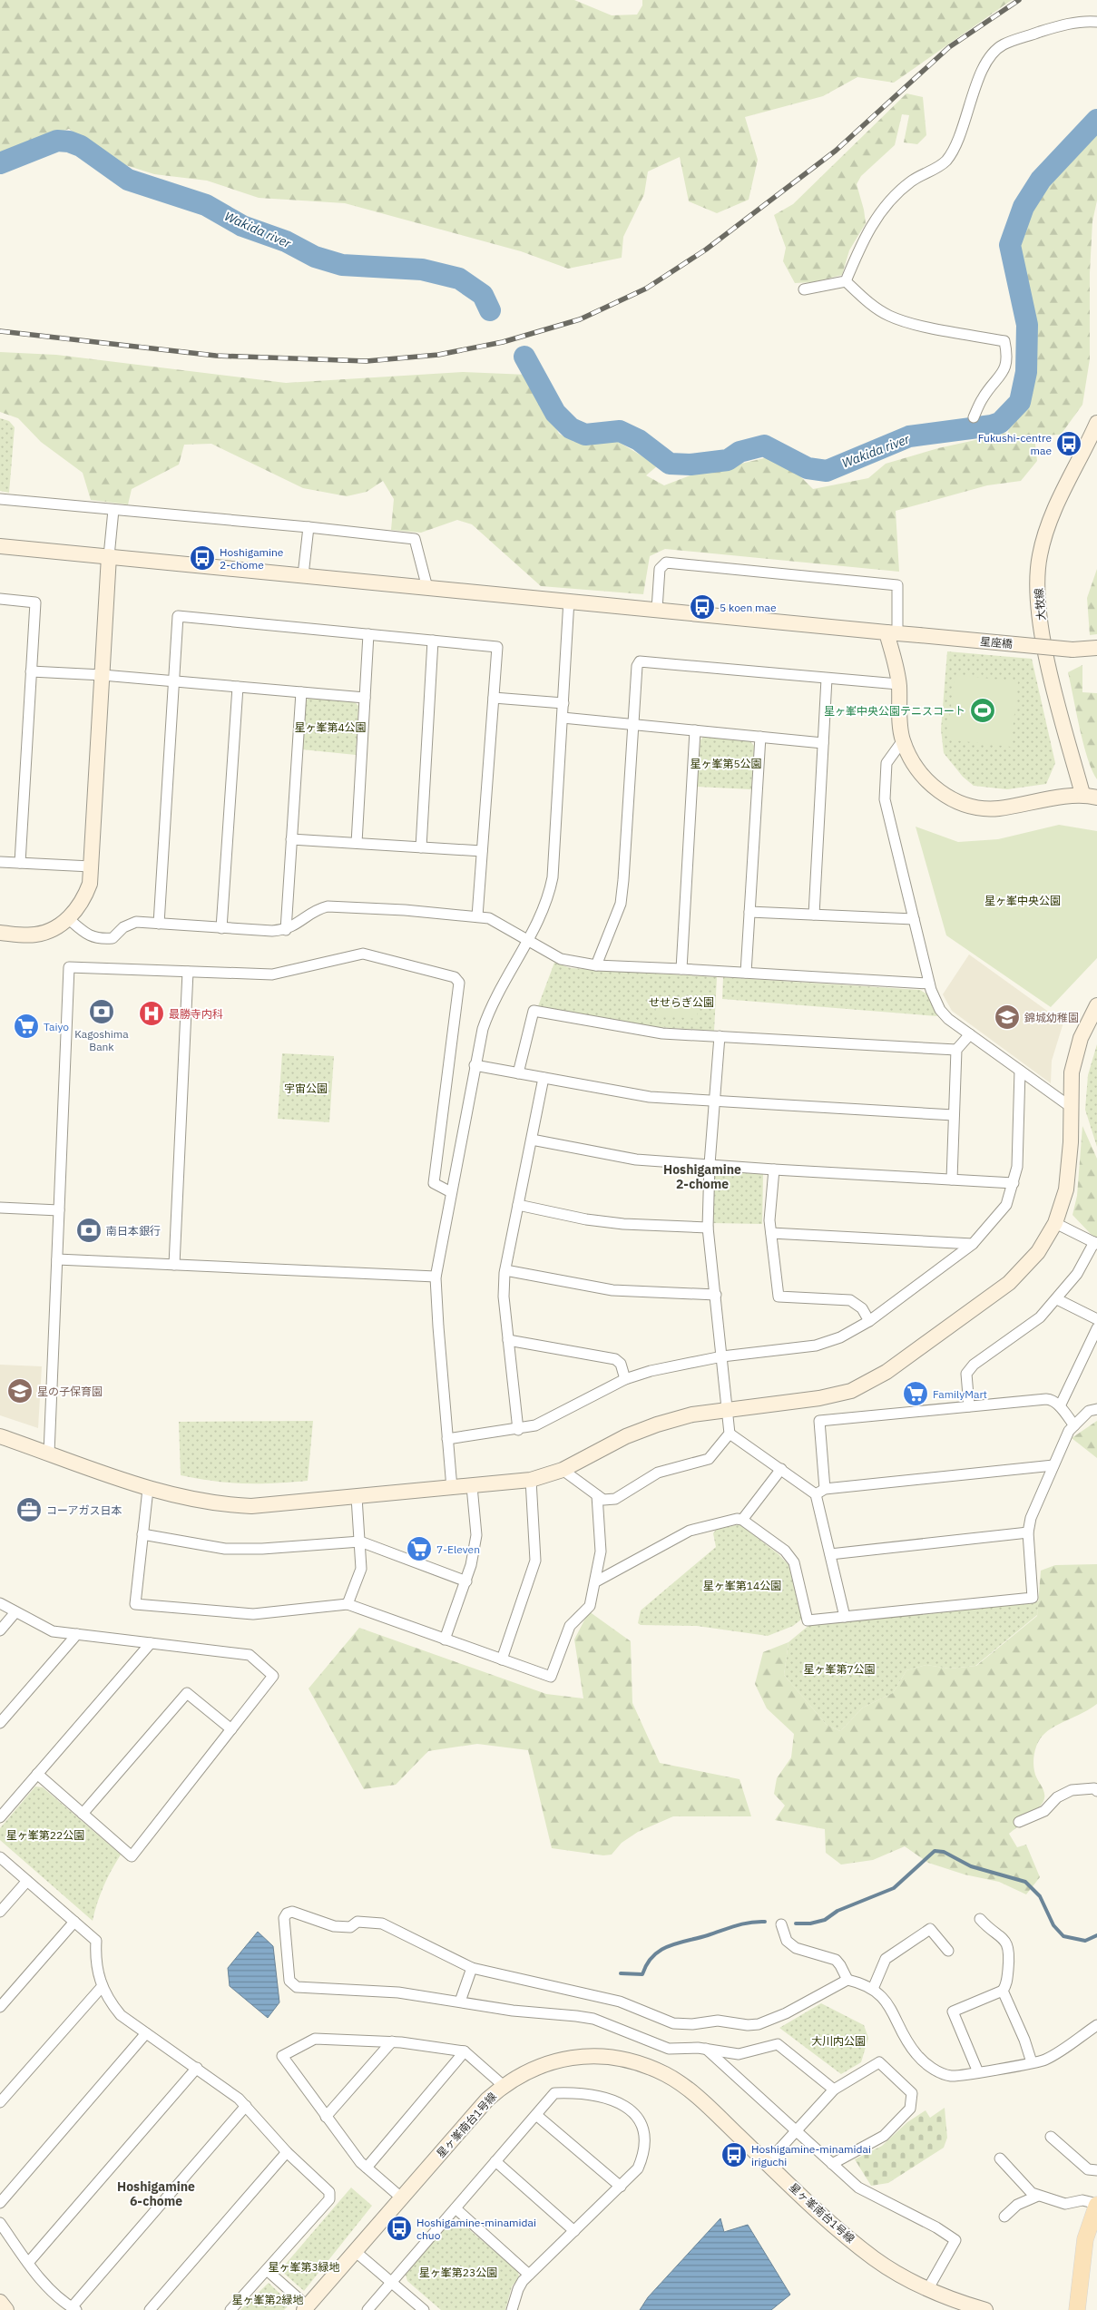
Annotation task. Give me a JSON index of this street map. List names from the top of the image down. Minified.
{"streets":{"street":["大牧線","星座橋","星ヶ峯南台1号線"]},"districts":["Hoshigamine 2-chome","Hoshigamine 6-chome"],"water":["Wakida river"],"parks":["星ヶ峯第4公園","星ヶ峯第5公園","星ヶ峯中央公園","せせらぎ公園","宇宙公園","星ヶ峯第14公園","星ヶ峯第7公園","星ヶ峯第22公園","大川内公園","星ヶ峯第3緑地","星ヶ峯第23公園","星ヶ峯第2緑地"],"places":{"bus stop":["Fukushi-centre mae","Hoshigamine 2-chome","5 koen mae","Hoshigamine-minamidai iriguchi","Hoshigamine-minamidai chuo"],"sports":["星ヶ峯中央公園テニスコート"],"bank":["Kagoshima Bank","南日本銀行"],"hospital":["最勝寺内科"],"school or university":["錦城幼稚園","星の子保育園"],"supermarket":["Taiyo","FamilyMart","7-Eleven"],"office":["コーアガス日本"]}}
